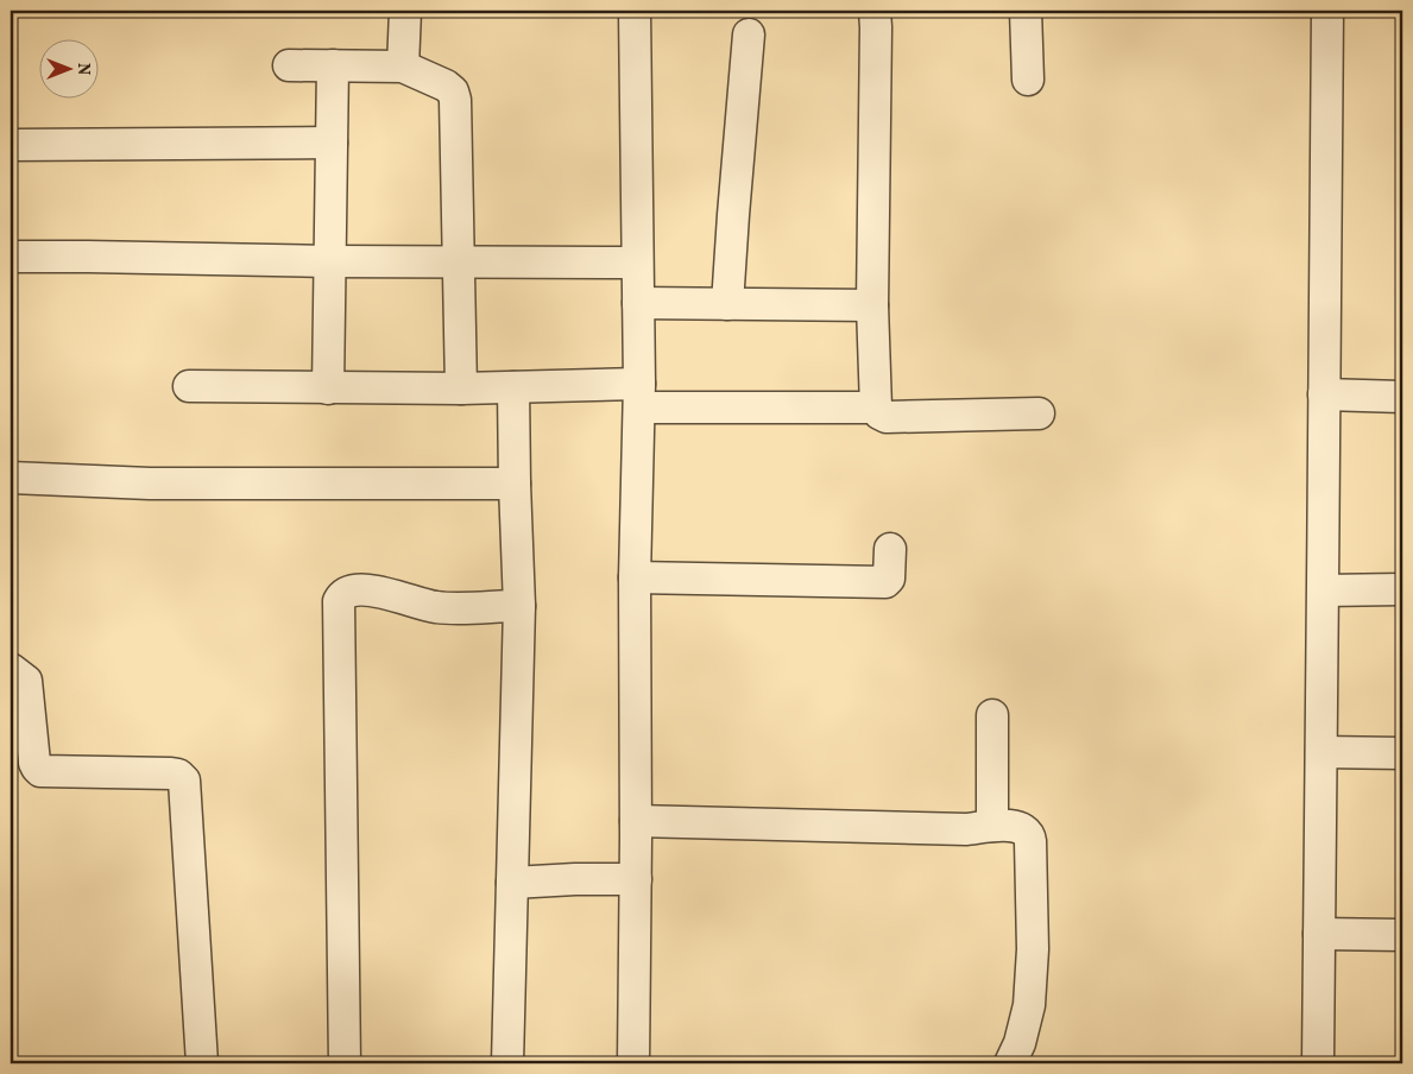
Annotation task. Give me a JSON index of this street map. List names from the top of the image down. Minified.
{"north":"right"}
